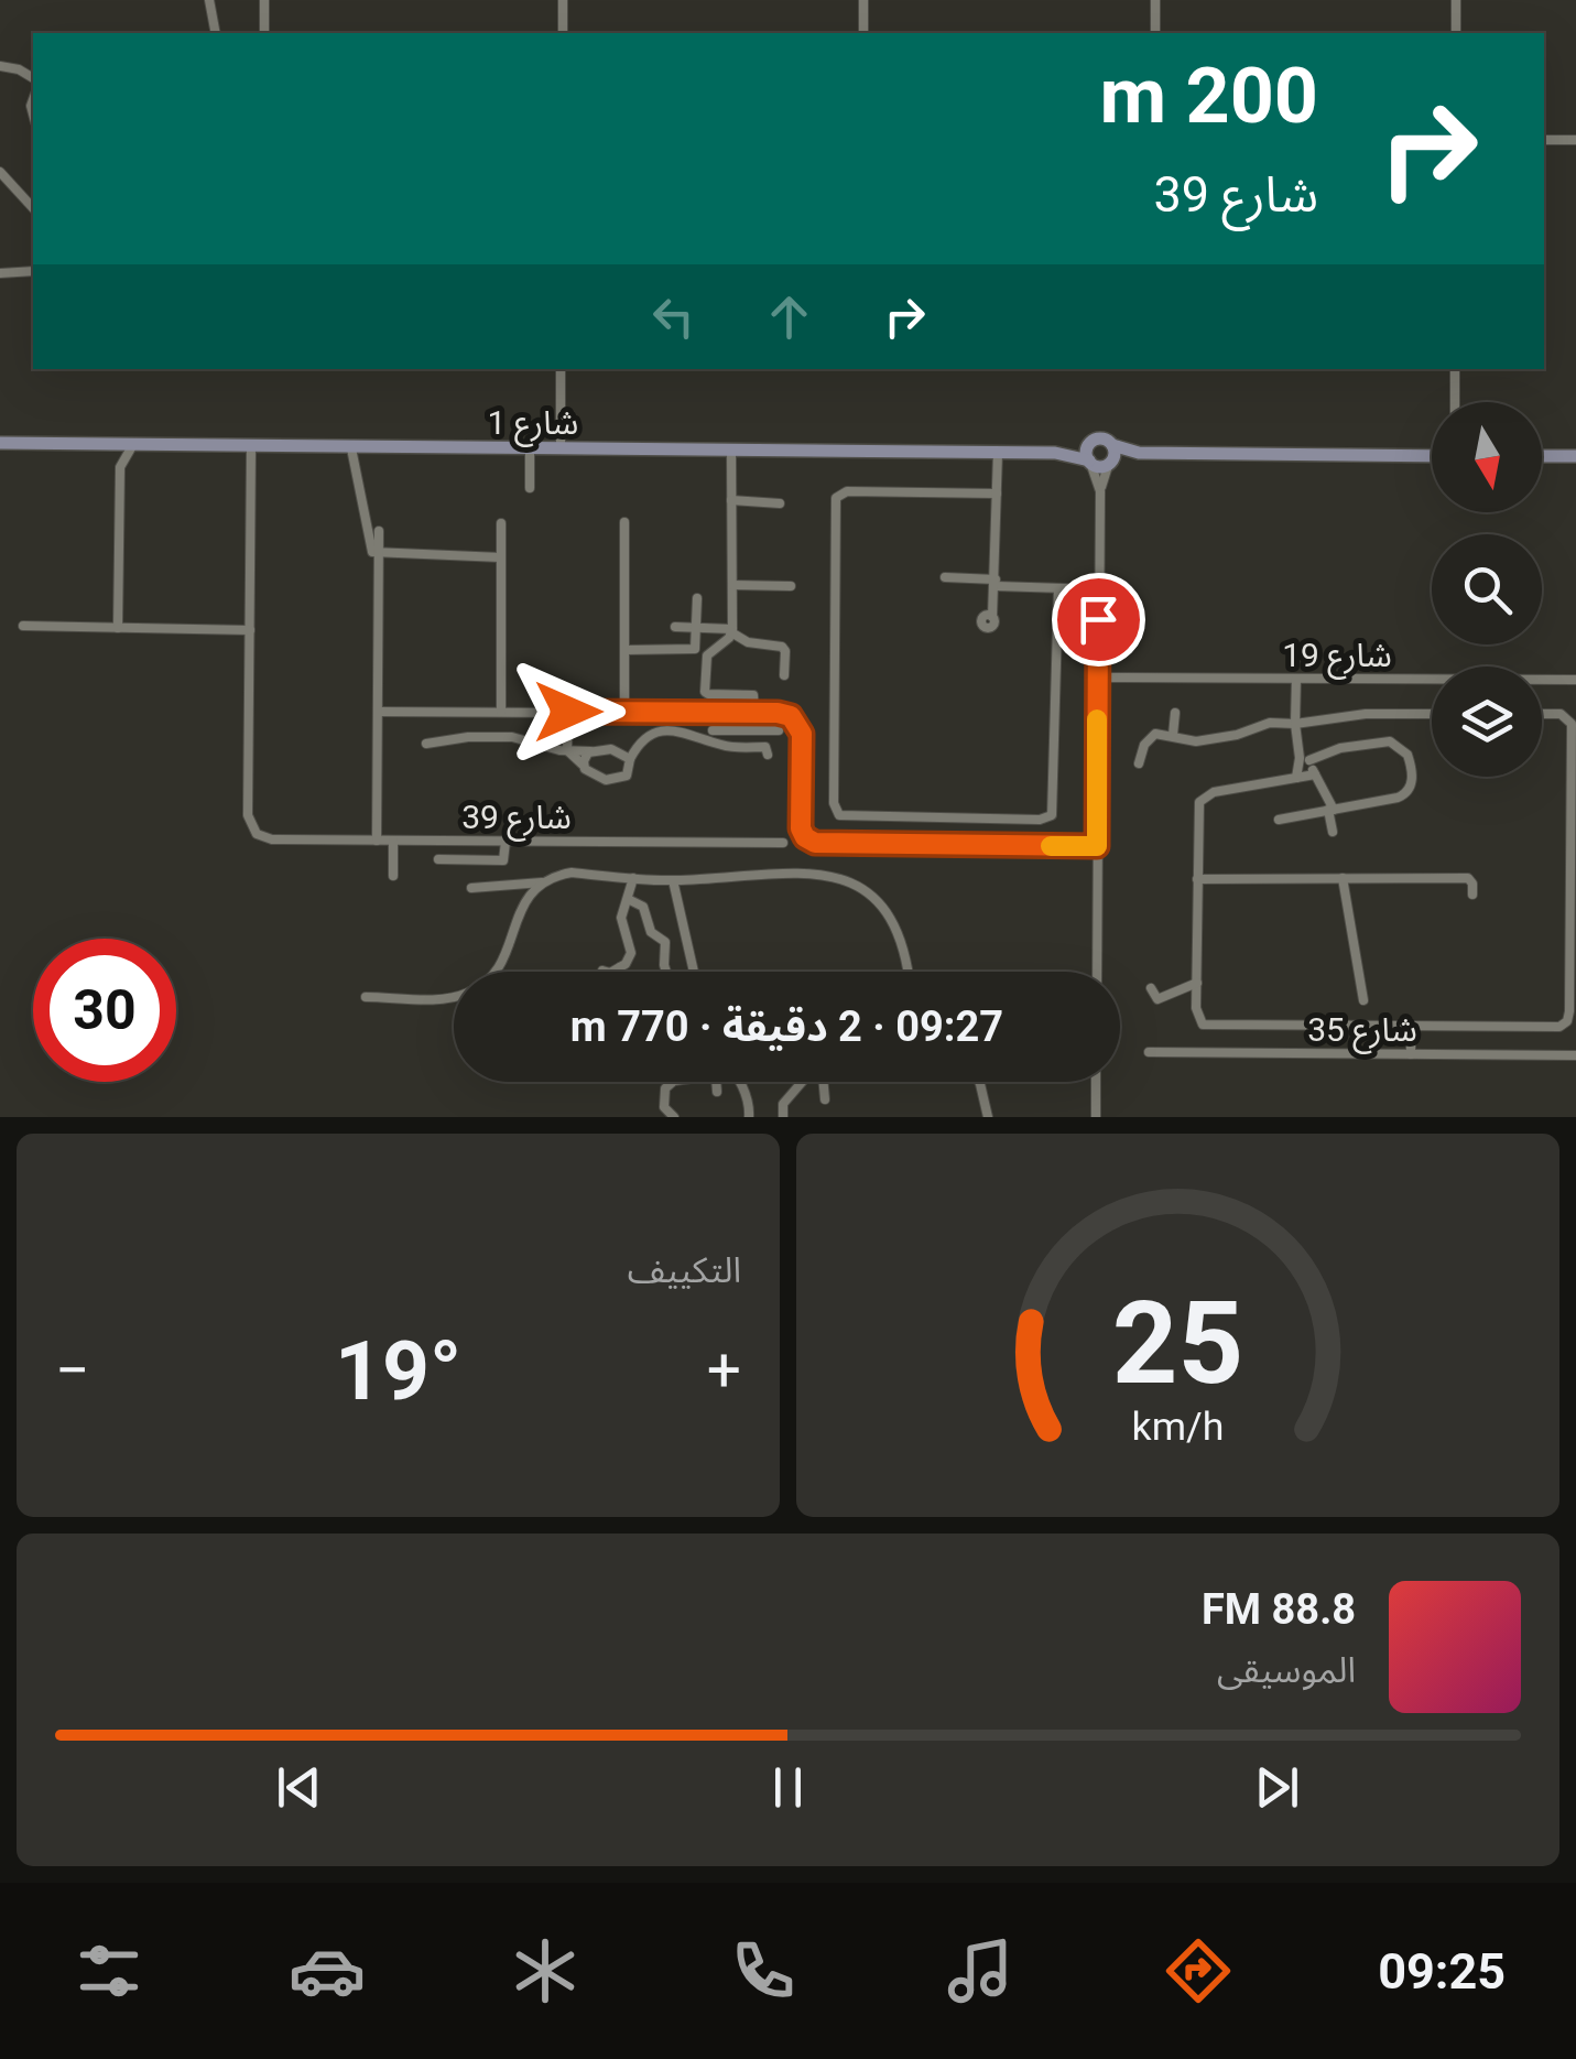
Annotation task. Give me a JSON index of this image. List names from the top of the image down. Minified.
{"streets":{"street":["شارع 1","شارع 19","شارع 39","شارع 35"]},"north":"bottom","page":{"turn":["200 m","شارع 39"],"limit":"30","trip":"09:27 · 2 دقيقة · 770 m","tile":"التكييف","heat":["−","19°","+"],"song":["88.8 FM","الموسيقى"],"tabs":"09:25","gauge":["25","km/h"]}}
